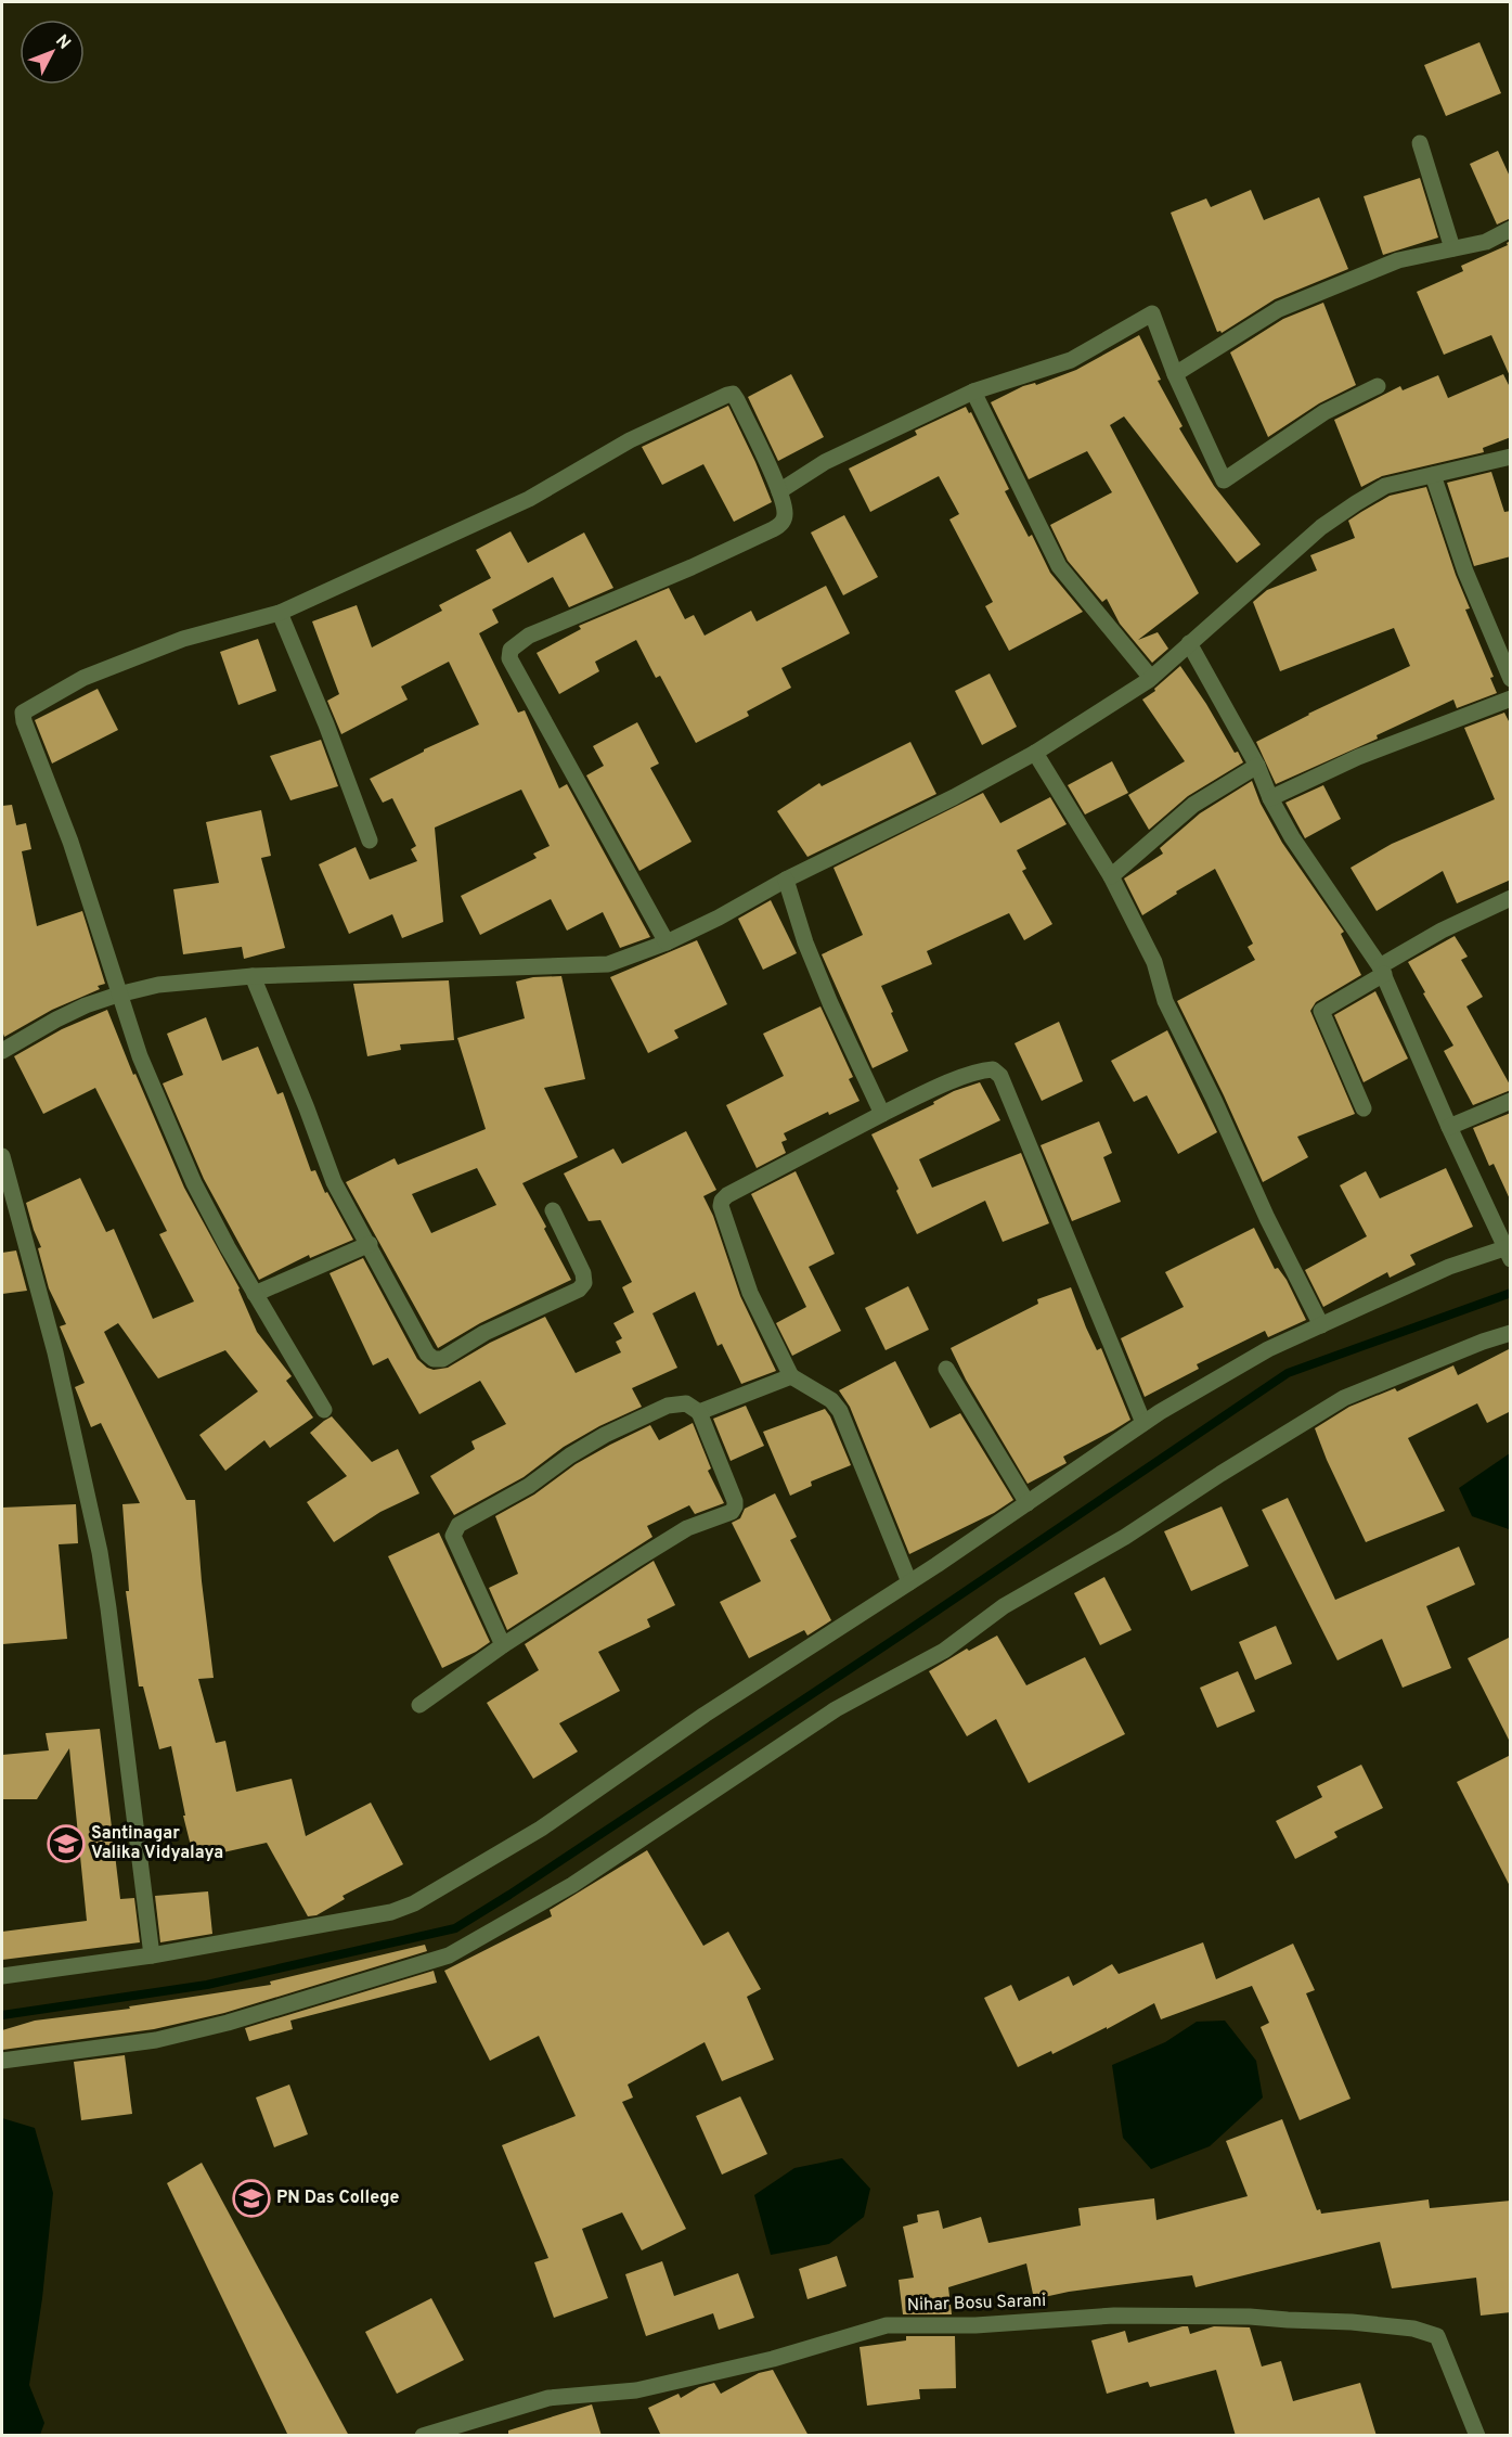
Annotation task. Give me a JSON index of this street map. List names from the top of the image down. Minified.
{"streets":{"street":["Nihar Bosu Sarani"]},"places":{"school or university":["Santinagar Valika Vidyalaya","PN Das College"]},"north":"top right"}
